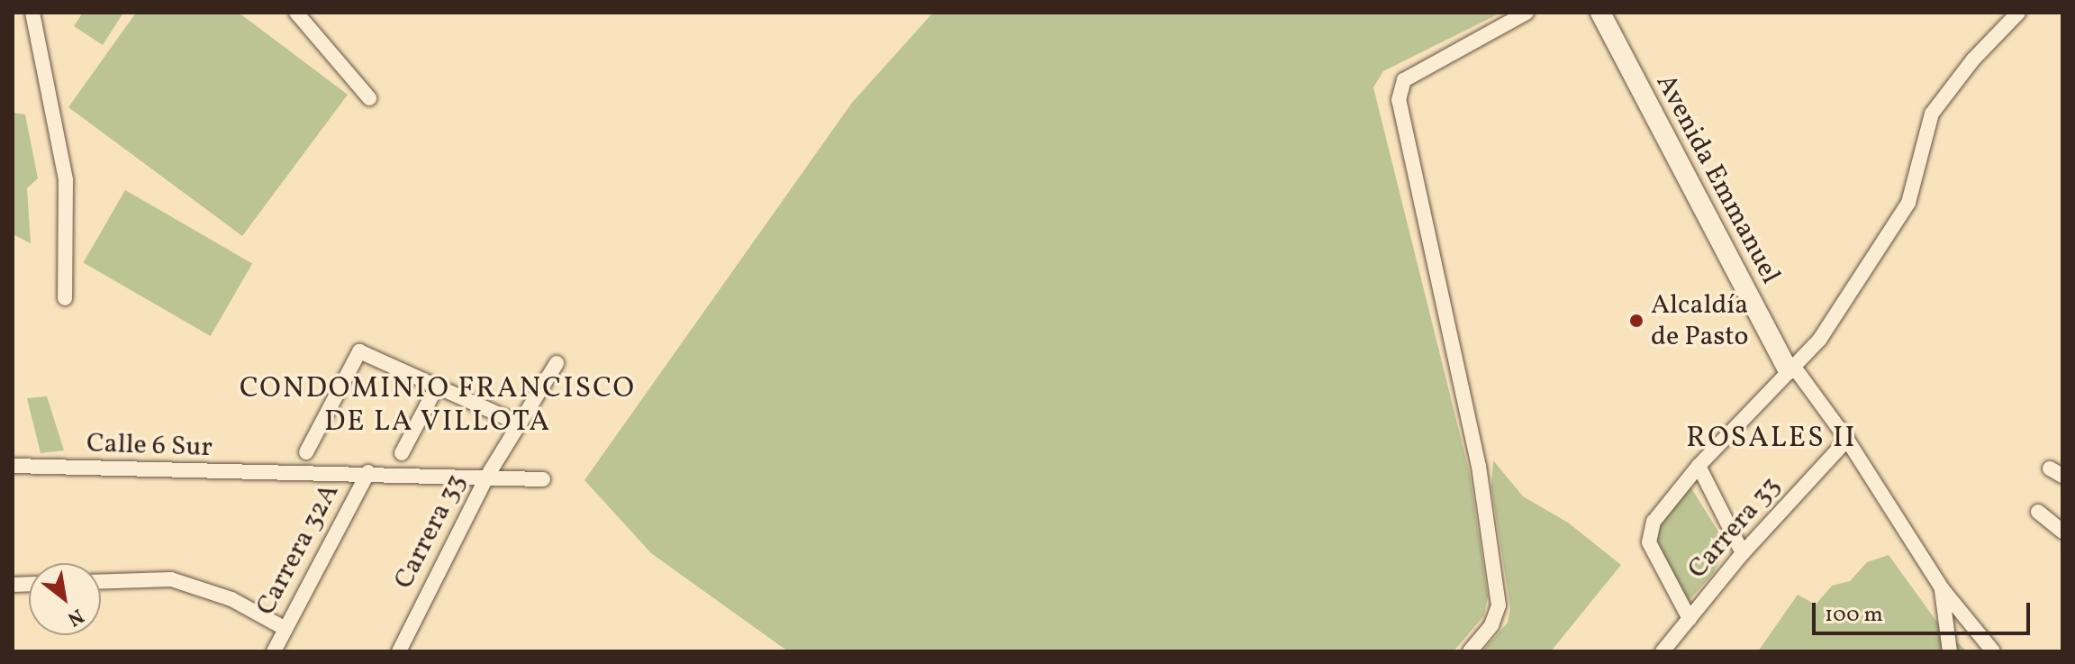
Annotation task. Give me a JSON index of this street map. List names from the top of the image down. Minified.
{"streets":{"street":["Avenida Emmanuel","Calle 6 Sur","Carrera 33","Carrera 32A"]},"crossings":[["Calle 6 Sur","Carrera 33"],["Calle 6 Sur","Carrera 32A"]],"districts":["CONDOMINIO FRANCISCO DE LA VILLOTA","ROSALES II"],"places":["Alcaldía de Pasto"],"scale_bar":"100 m","north":"bottom right"}
